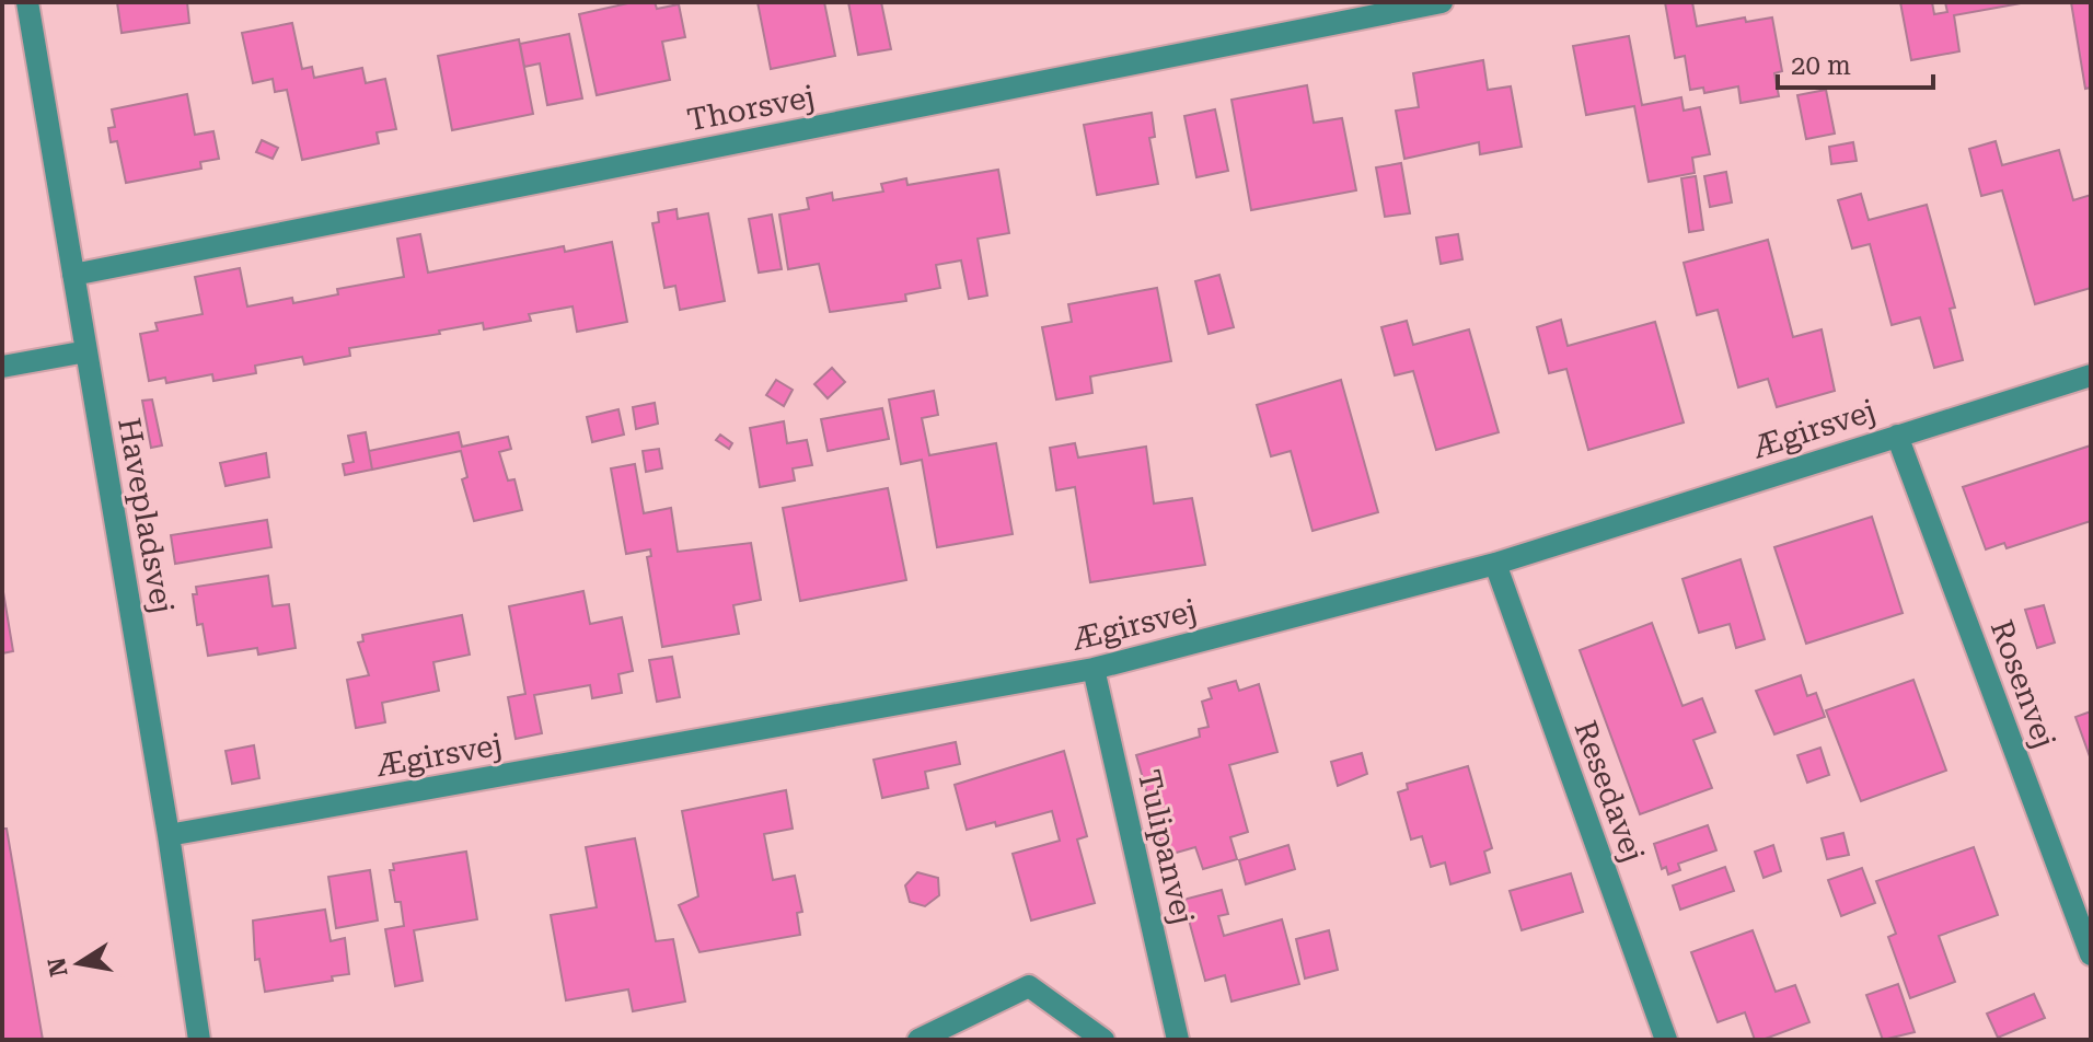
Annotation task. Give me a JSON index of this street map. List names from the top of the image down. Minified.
{"streets":{"street":["Thorsvej","Ægirsvej","Havepladsvej","Rosenvej","Resedavej","Tulipanvej"]},"crossings":[["Thorsvej","Havepladsvej"],["Ægirsvej","Havepladsvej"],["Ægirsvej","Rosenvej"],["Ægirsvej","Resedavej"],["Ægirsvej","Tulipanvej"]],"scale_bar":"20 m","north":"left"}
